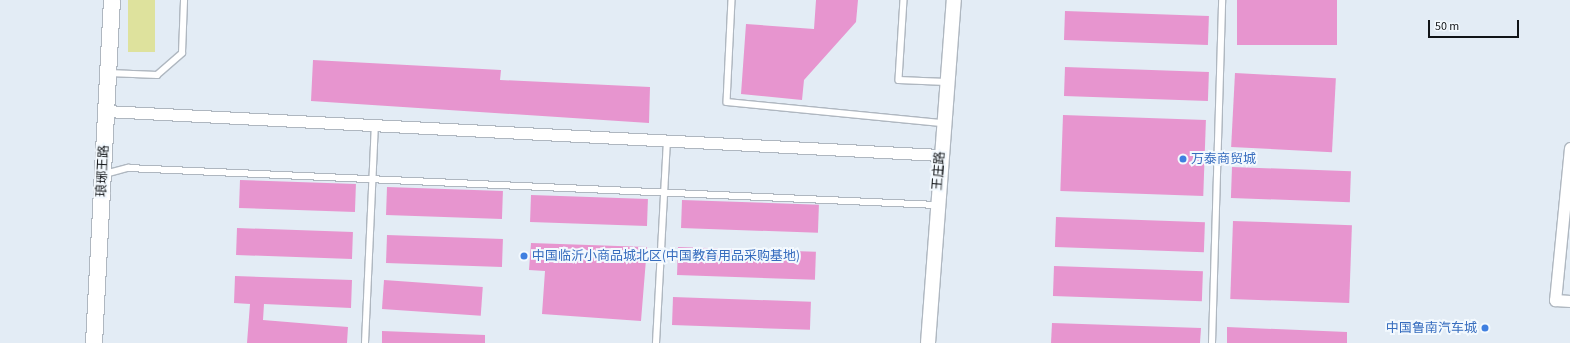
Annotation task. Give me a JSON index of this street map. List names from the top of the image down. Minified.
{"streets":{"main road":["琅琊王路"],"street":["王庄路"]},"places":["万泰商贸城","中国临沂小商品城北区(中国教育用品采购基地)","中国鲁南汽车城"],"scale_bar":"50 m"}
